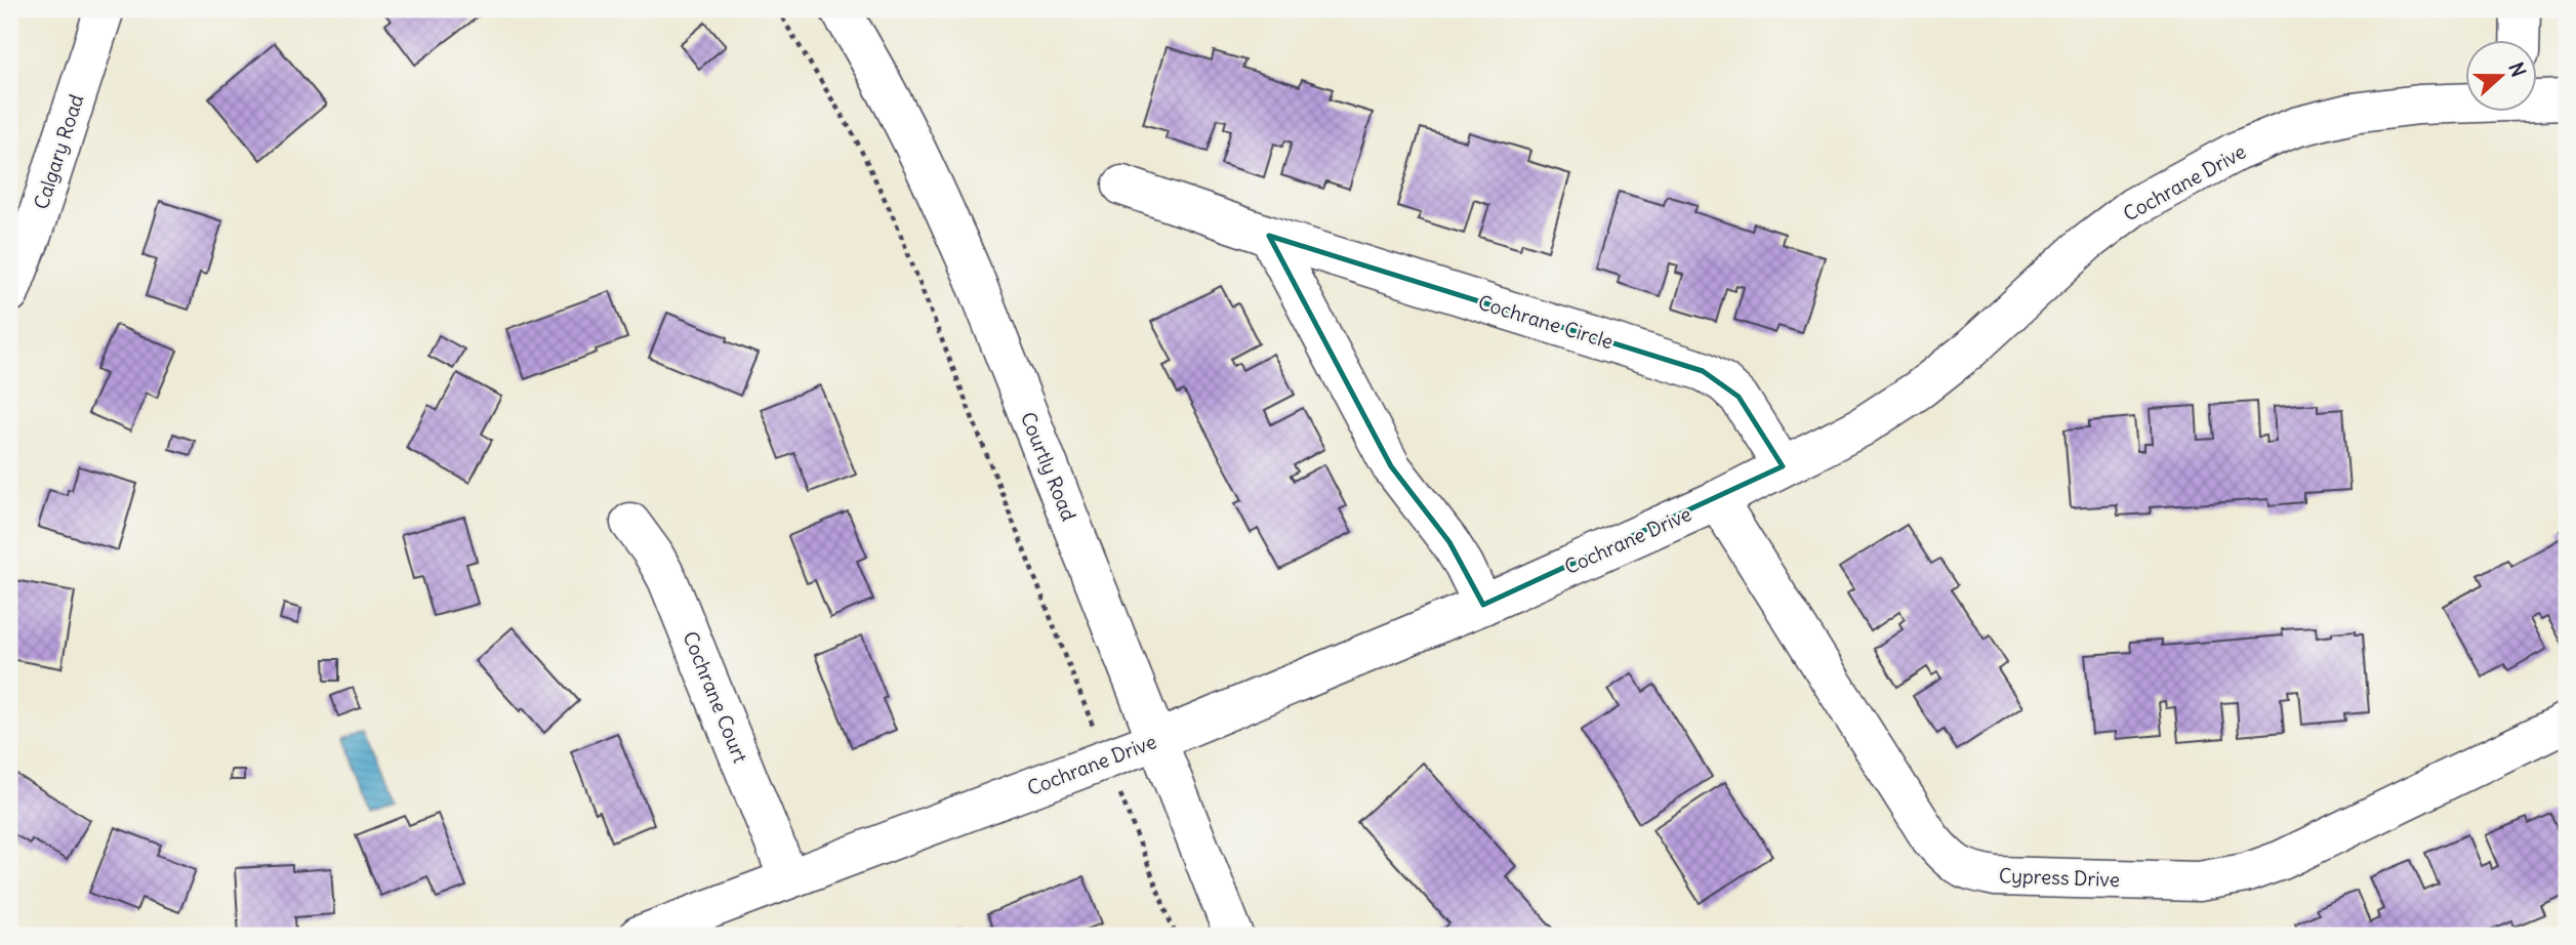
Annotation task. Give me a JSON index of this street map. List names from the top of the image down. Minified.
{"streets":{"street":["Calgary Road","Cochrane Drive","Cochrane Circle","Courtly Road","Cochrane Court","Cypress Drive"]},"crossings":[["Cochrane Drive","Cochrane Circle"],["Cochrane Drive","Courtly Road"],["Cochrane Drive","Cochrane Court"],["Cochrane Drive","Cypress Drive"]],"north":"right"}
